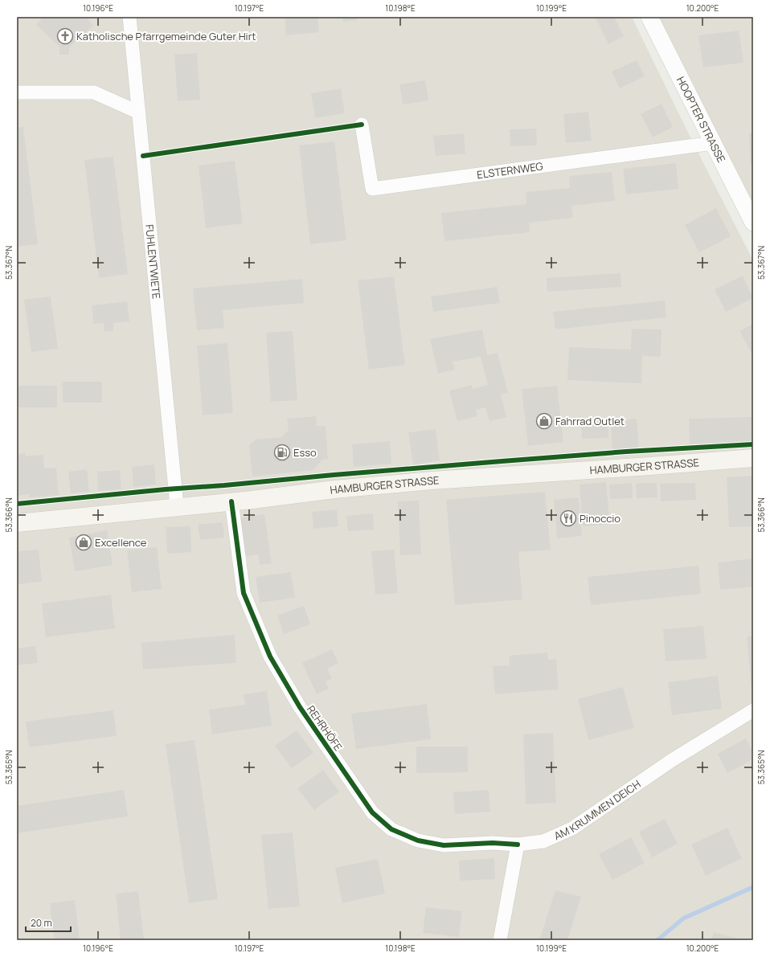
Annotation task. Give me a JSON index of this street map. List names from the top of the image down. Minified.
{"streets":{"main road":["HAMBURGER STRASSE"],"street":["HOOPTER STRASSE","ELSTERNWEG","FUHLENTWIETE","REHRHÖFE","AM KRUMMEN DEICH"]},"crossings":[["HOOPTER STRASSE","ELSTERNWEG"],["FUHLENTWIETE","HAMBURGER STRASSE"],["HAMBURGER STRASSE","REHRHÖFE"],["REHRHÖFE","AM KRUMMEN DEICH"]],"places":{"church":["Katholische Pfarrgemeinde Guter Hirt"],"shop":["Fahrrad Outlet","Excellence"],"fuel station":["Esso"],"restaurant":["Pinoccio"]},"scale_bar":"20 m","coordinates":["10.196°E","10.197°E","10.198°E","10.199°E","10.200°E","53.367°N","53.366°N","53.365°N"]}
